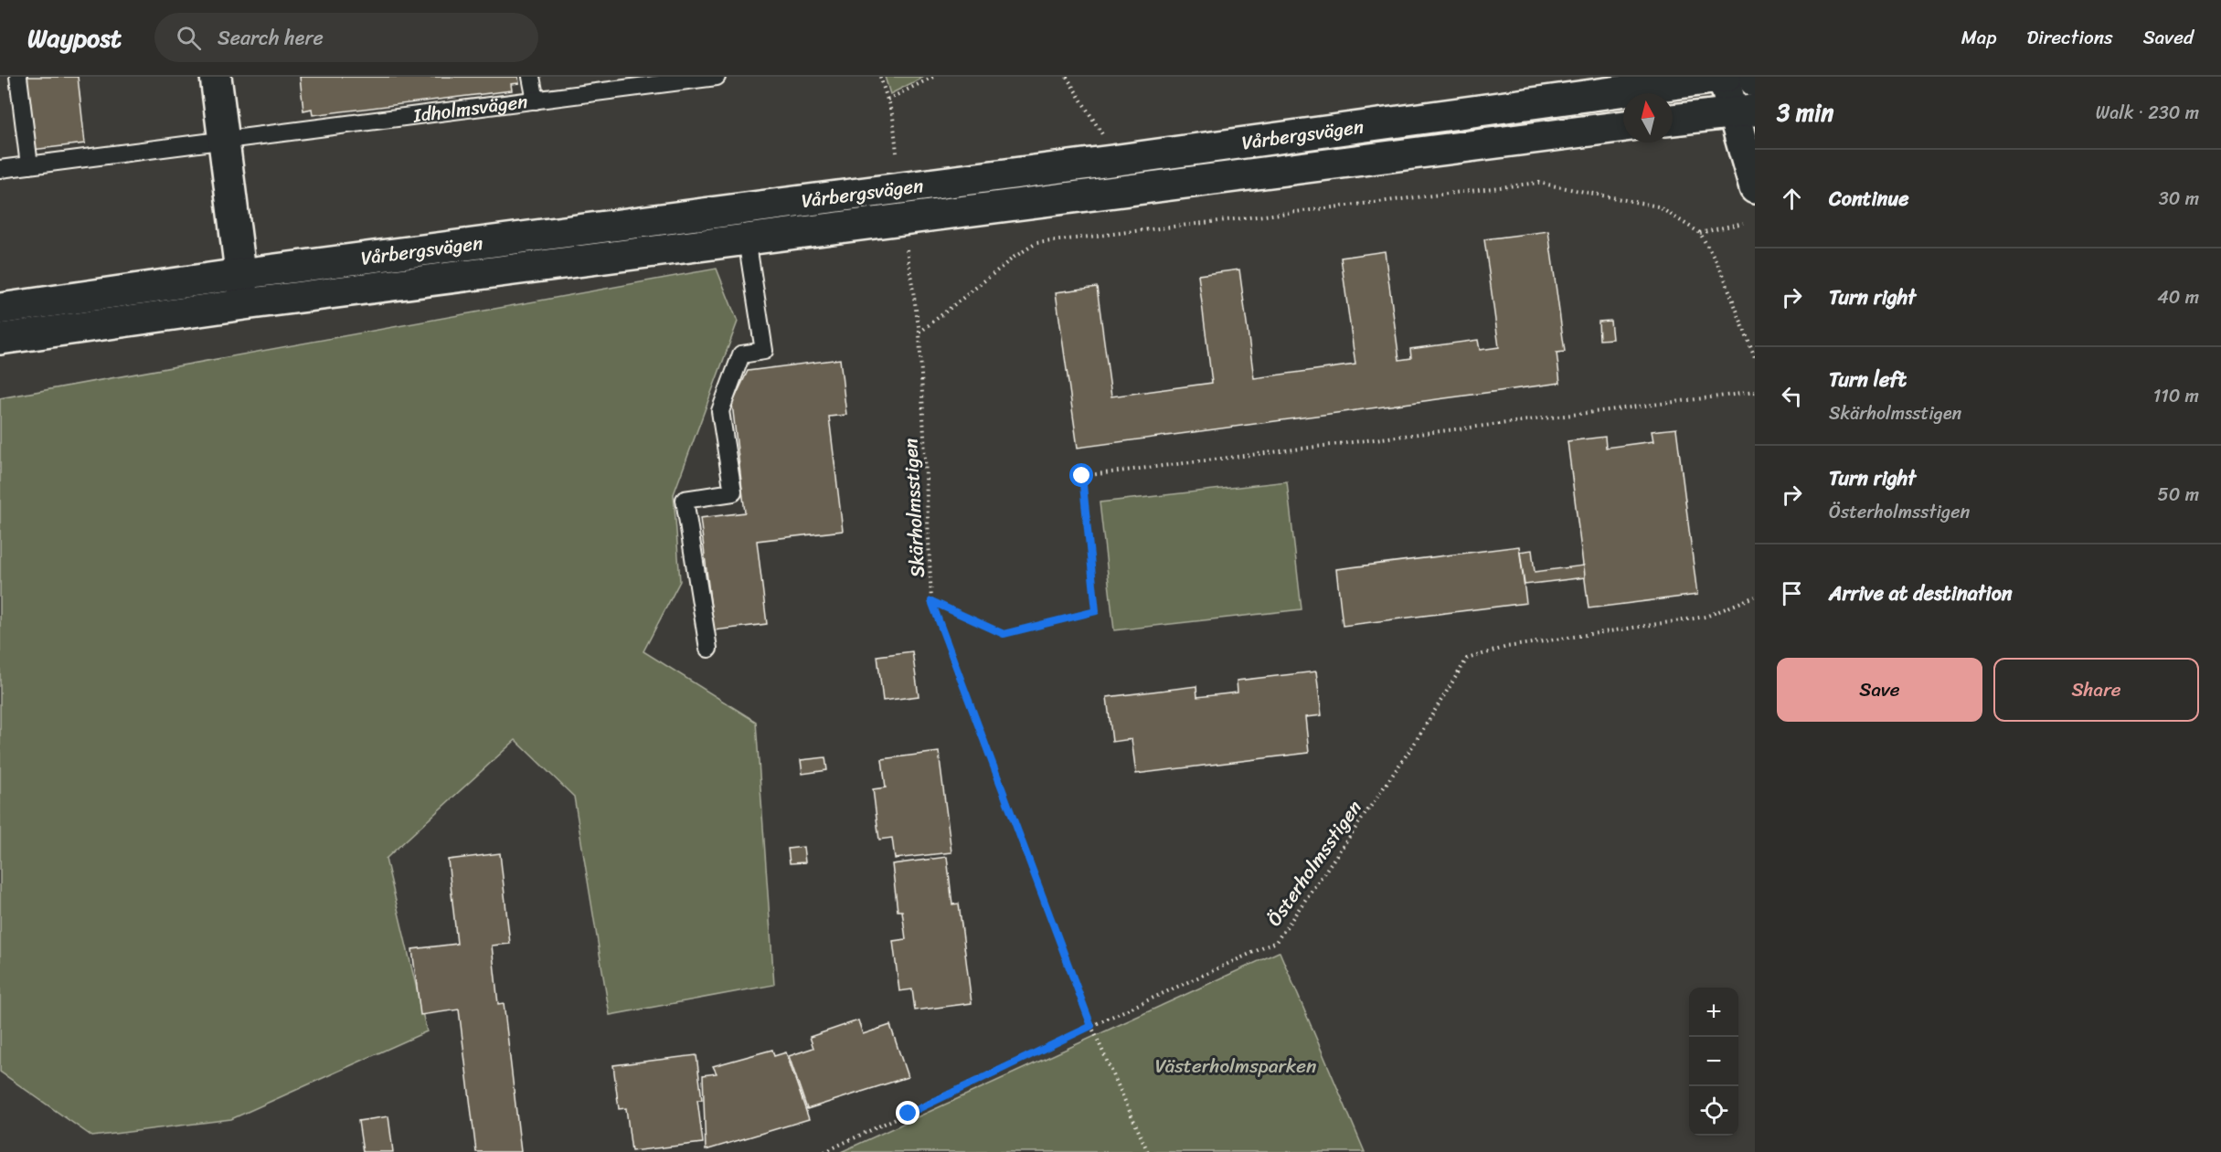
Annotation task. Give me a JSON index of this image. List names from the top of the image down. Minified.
{"streets":{"street":["Vårbergsvägen"],"lane":["Idholmsvägen"],"path":["Skärholmsstigen","Österholmsstigen"]},"crossings":[["Skärholmsstigen","Österholmsstigen"]],"parks":["Västerholmsparken"],"north":"top","page":{"header":"Waypost","search":"Search here","nav":["Map","Directions","Saved"],"heading":["3 min","Walk · 230 m"],"list":[["Continue","30 m"],["Turn right","40 m"],["Turn left","Skärholmsstigen","110 m"],["Turn right","Österholmsstigen","50 m"],"Arrive at destination"],"buttons":["Save","Share"],"map_buttons":["+","−"]}}
